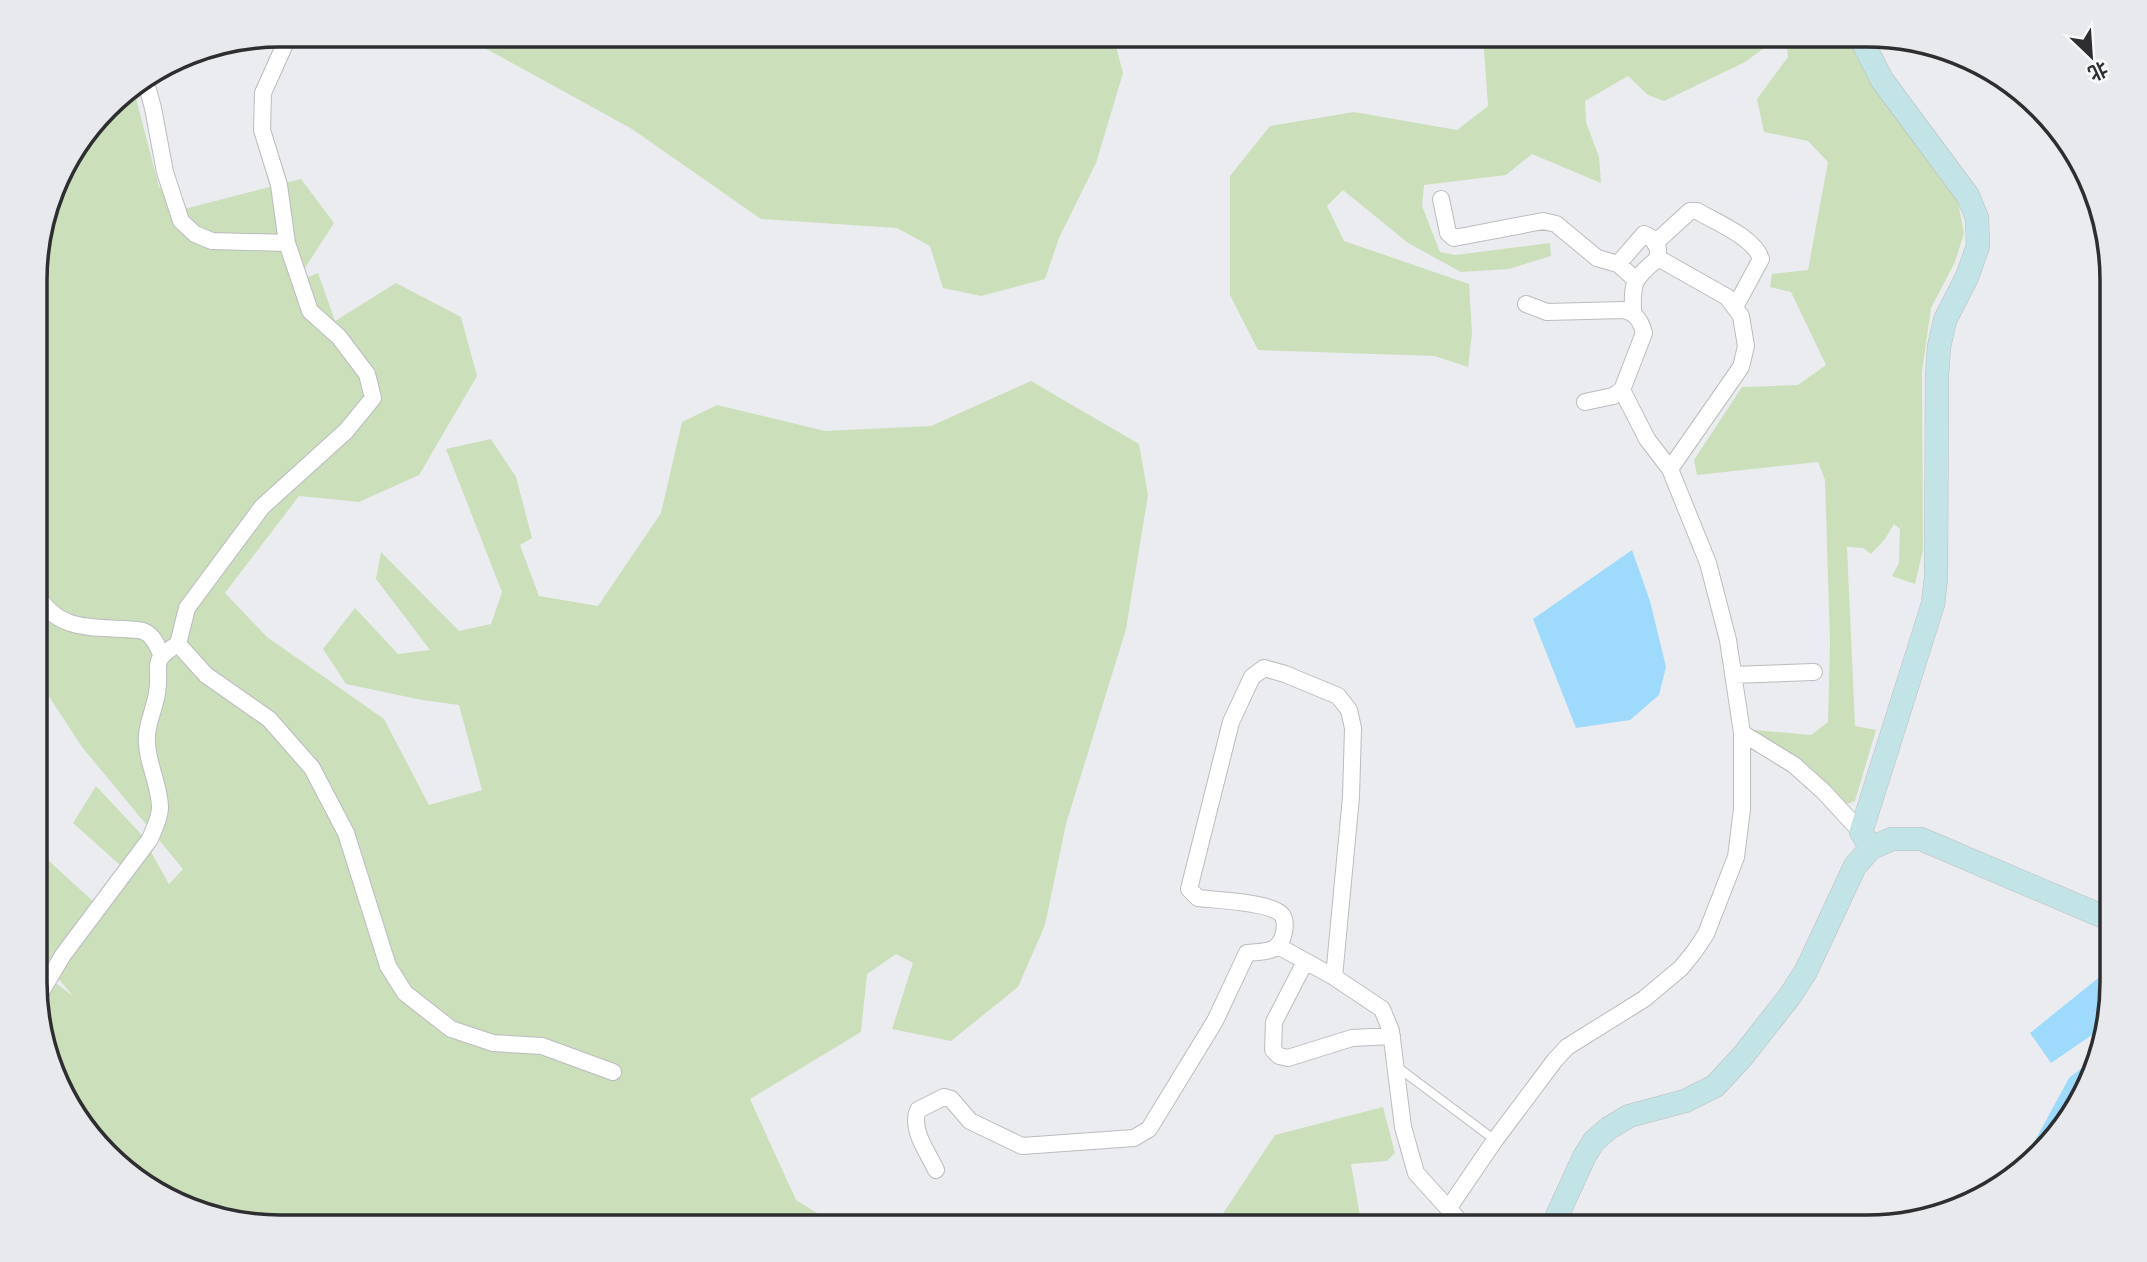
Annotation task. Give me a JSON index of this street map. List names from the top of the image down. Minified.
{"north":"bottom right"}
